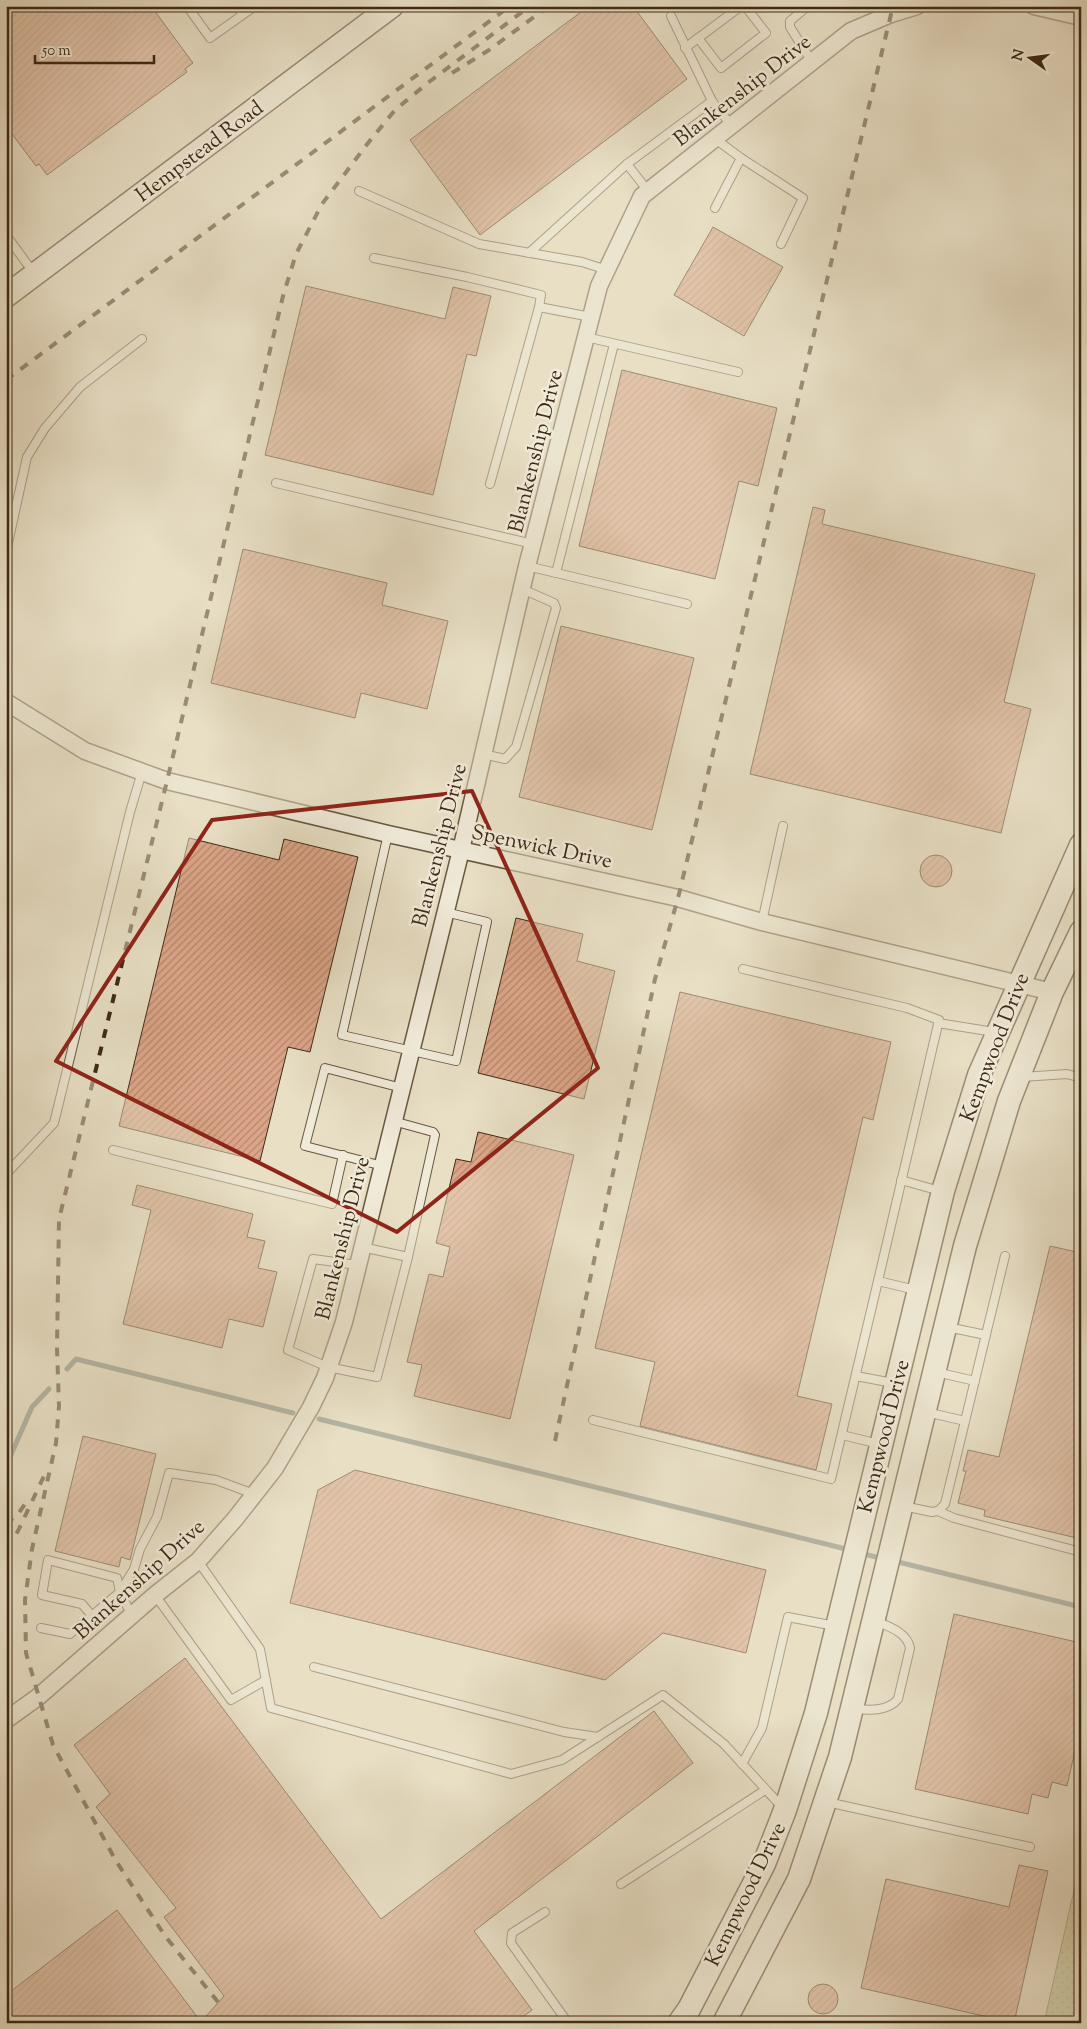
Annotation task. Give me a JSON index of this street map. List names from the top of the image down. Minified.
{"streets":{"main road":["Hempstead Road","Kempwood Drive"],"street":["Blankenship Drive","Spenwick Drive"]},"crossings":[["Blankenship Drive","Spenwick Drive"],["Spenwick Drive","Kempwood Drive"]],"scale_bar":"50 m","north":"left"}
